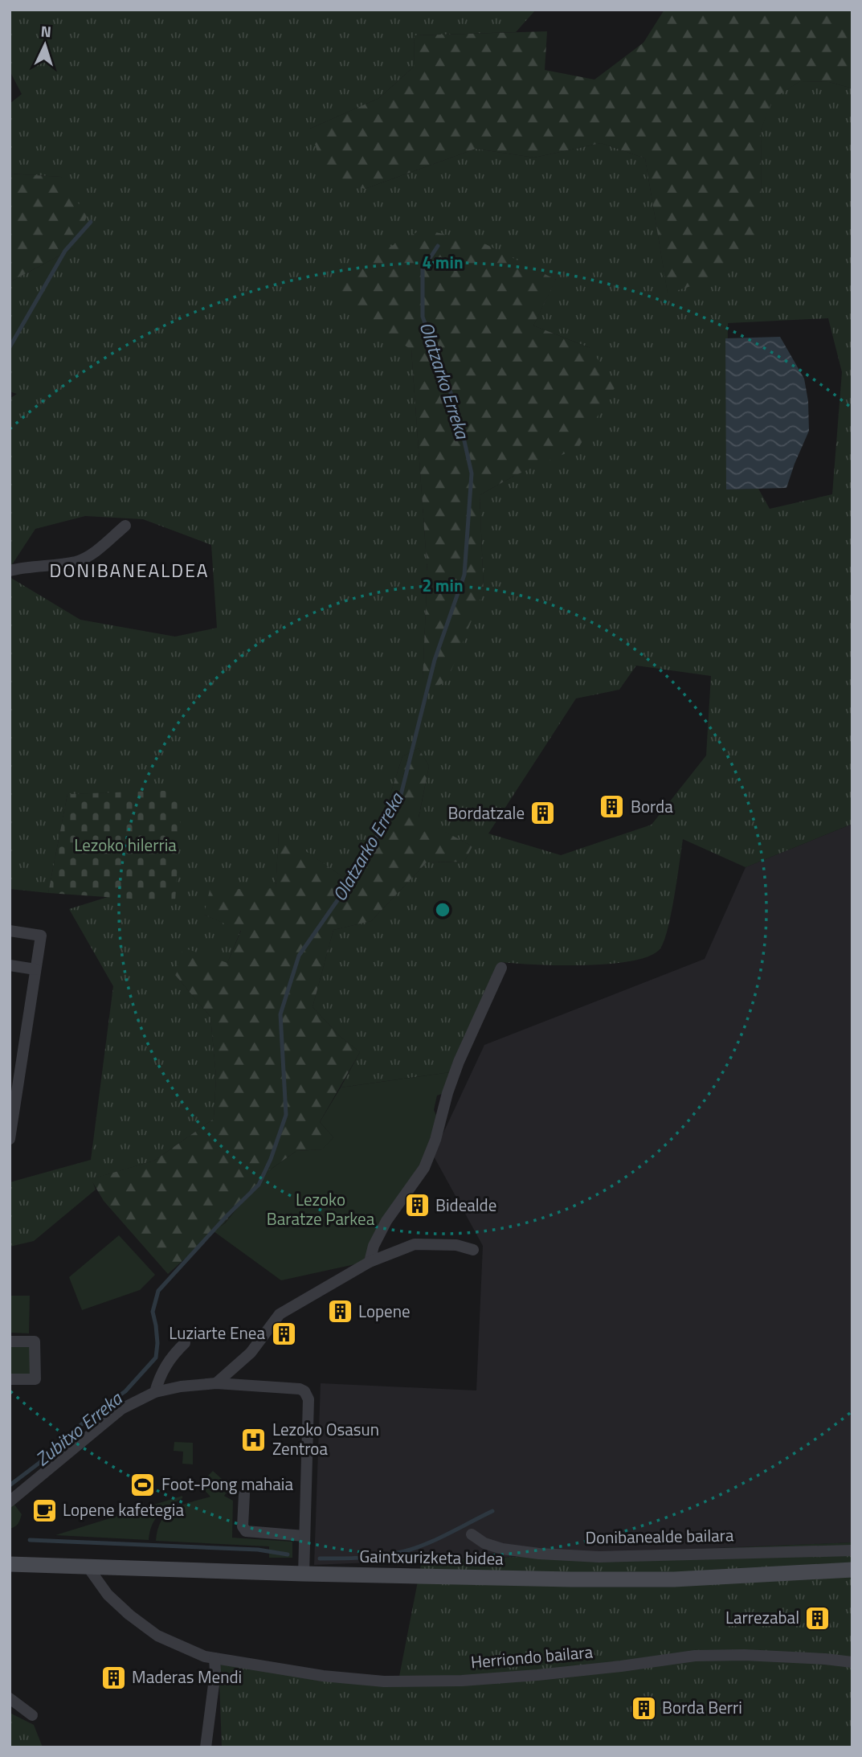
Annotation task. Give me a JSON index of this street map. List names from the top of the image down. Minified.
{"streets":{"main road":["Gaintxurizketa bidea"],"street":["Donibanealde bailara","Herriondo bailara"]},"crossings":[["Gaintxurizketa bidea","Herriondo bailara"]],"districts":["DONIBANEALDEA"],"water":["Olatzarko Erreka","Zubitxo Erreka"],"parks":["Lezoko hilerria","Lezoko Baratze Parkea"],"places":{"building":["Borda","Bordatzale","Bidealde","Lopene","Luziarte Enea","Larrezabal","Maderas Mendi","Borda Berri"],"hospital":["Lezoko Osasun Zentroa"],"sports":["Foot-Pong mahaia"],"cafe":["Lopene kafetegia"]},"north":"top","rings":["4 min","2 min"]}
